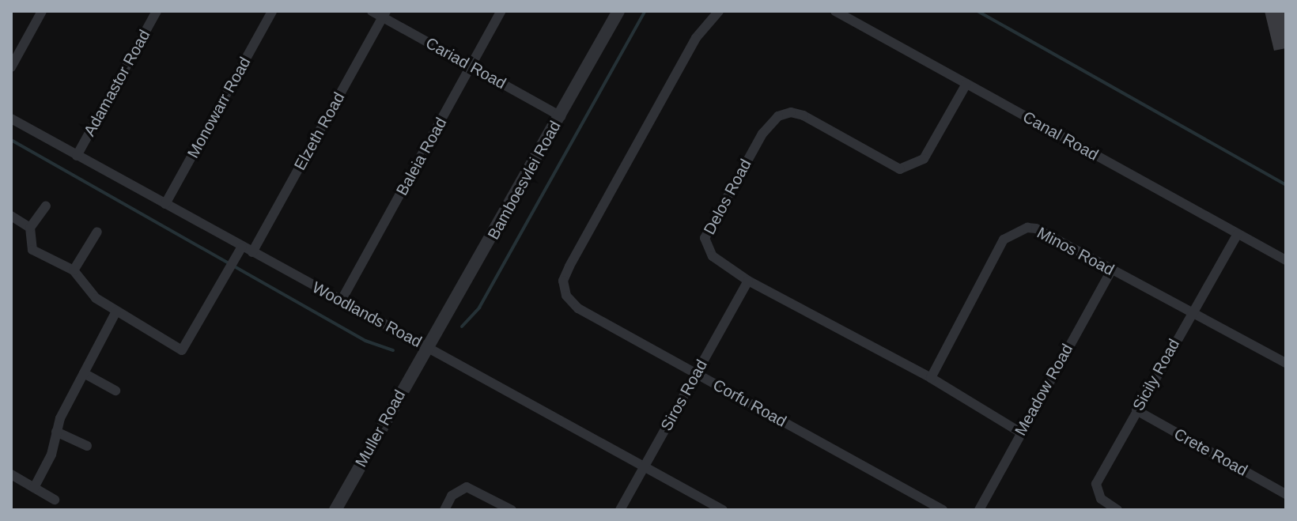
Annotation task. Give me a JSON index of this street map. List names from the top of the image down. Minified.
{"streets":{"street":["Cariad Road","Adamastor Road","Monowarr Road","Elzeth Road","Canal Road","Baleia Road","Bamboesvlei Road","Delos Road","Minos Road","Woodlands Road","Sicily Road","Meadow Road","Siros Road","Corfu Road","Muller Road","Crete Road"]},"crossings":[["Cariad Road","Elzeth Road"],["Cariad Road","Baleia Road"],["Cariad Road","Bamboesvlei Road"],["Adamastor Road","Woodlands Road"],["Monowarr Road","Woodlands Road"],["Elzeth Road","Woodlands Road"],["Canal Road","Delos Road"],["Canal Road","Sicily Road"],["Baleia Road","Woodlands Road"],["Bamboesvlei Road","Woodlands Road"],["Bamboesvlei Road","Muller Road"],["Delos Road","Minos Road"],["Delos Road","Meadow Road"],["Delos Road","Siros Road"],["Minos Road","Sicily Road"],["Minos Road","Meadow Road"],["Woodlands Road","Siros Road"],["Woodlands Road","Muller Road"],["Sicily Road","Crete Road"],["Siros Road","Corfu Road"]]}
